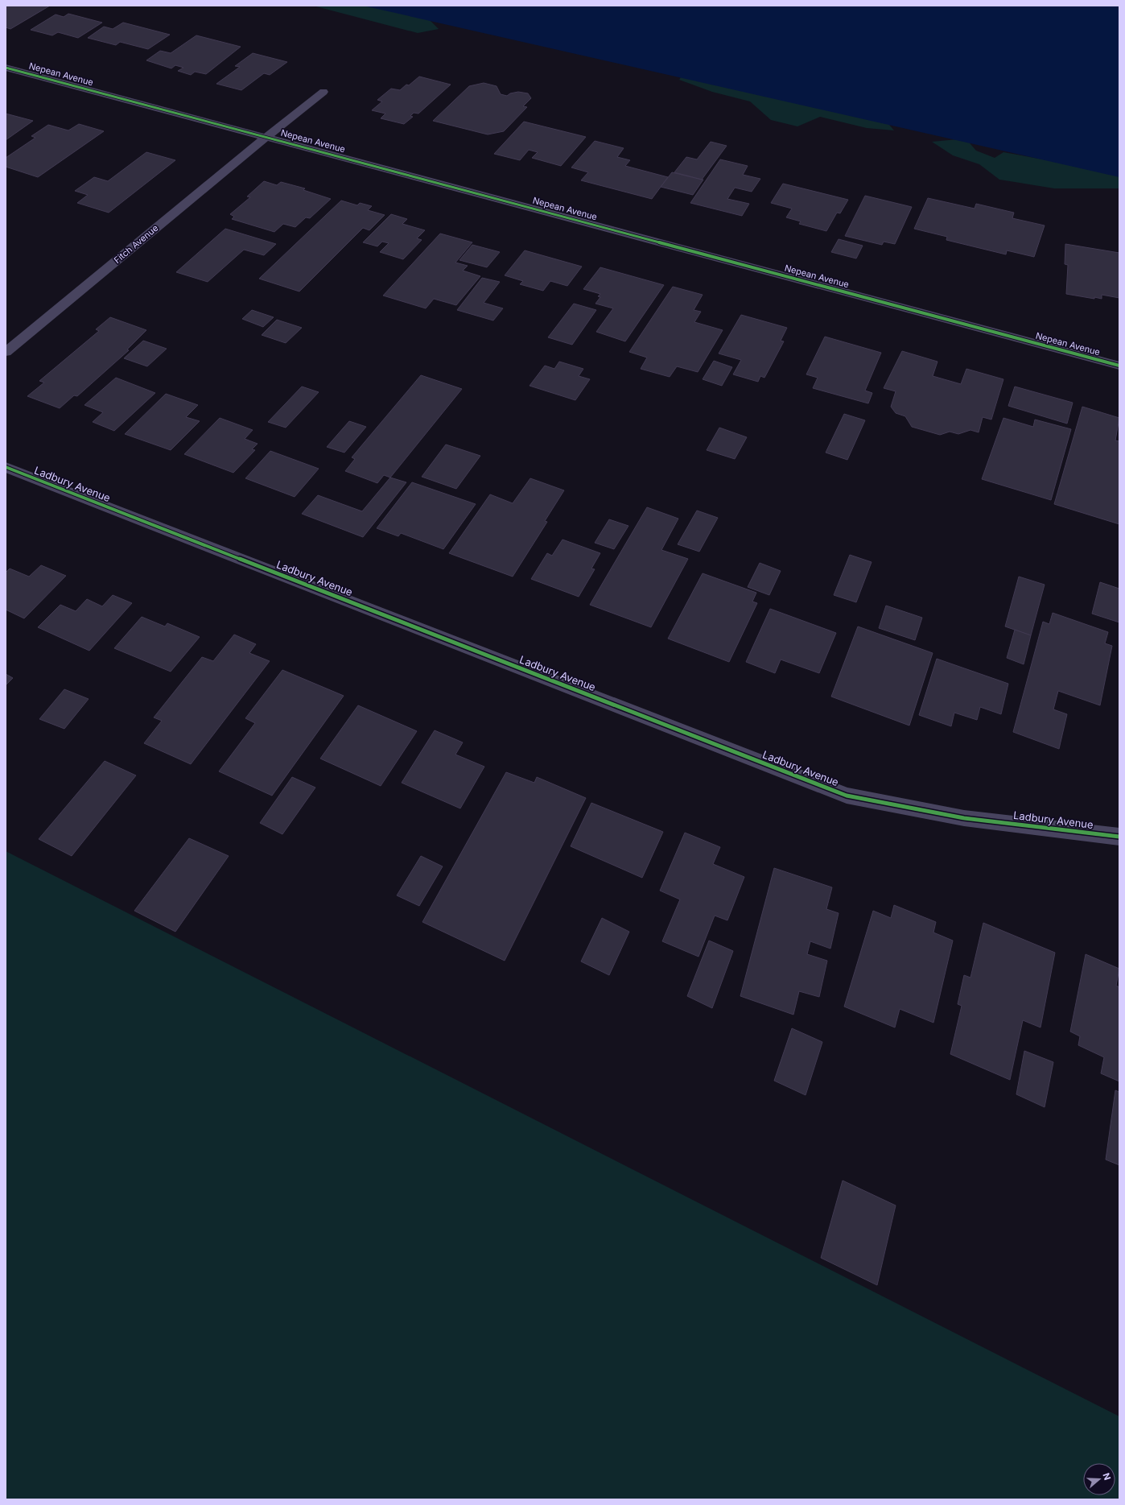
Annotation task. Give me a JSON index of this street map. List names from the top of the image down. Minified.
{"streets":{"street":["Nepean Avenue","Fitch Avenue","Ladbury Avenue"]},"crossings":[["Nepean Avenue","Fitch Avenue"]],"north":"right"}
